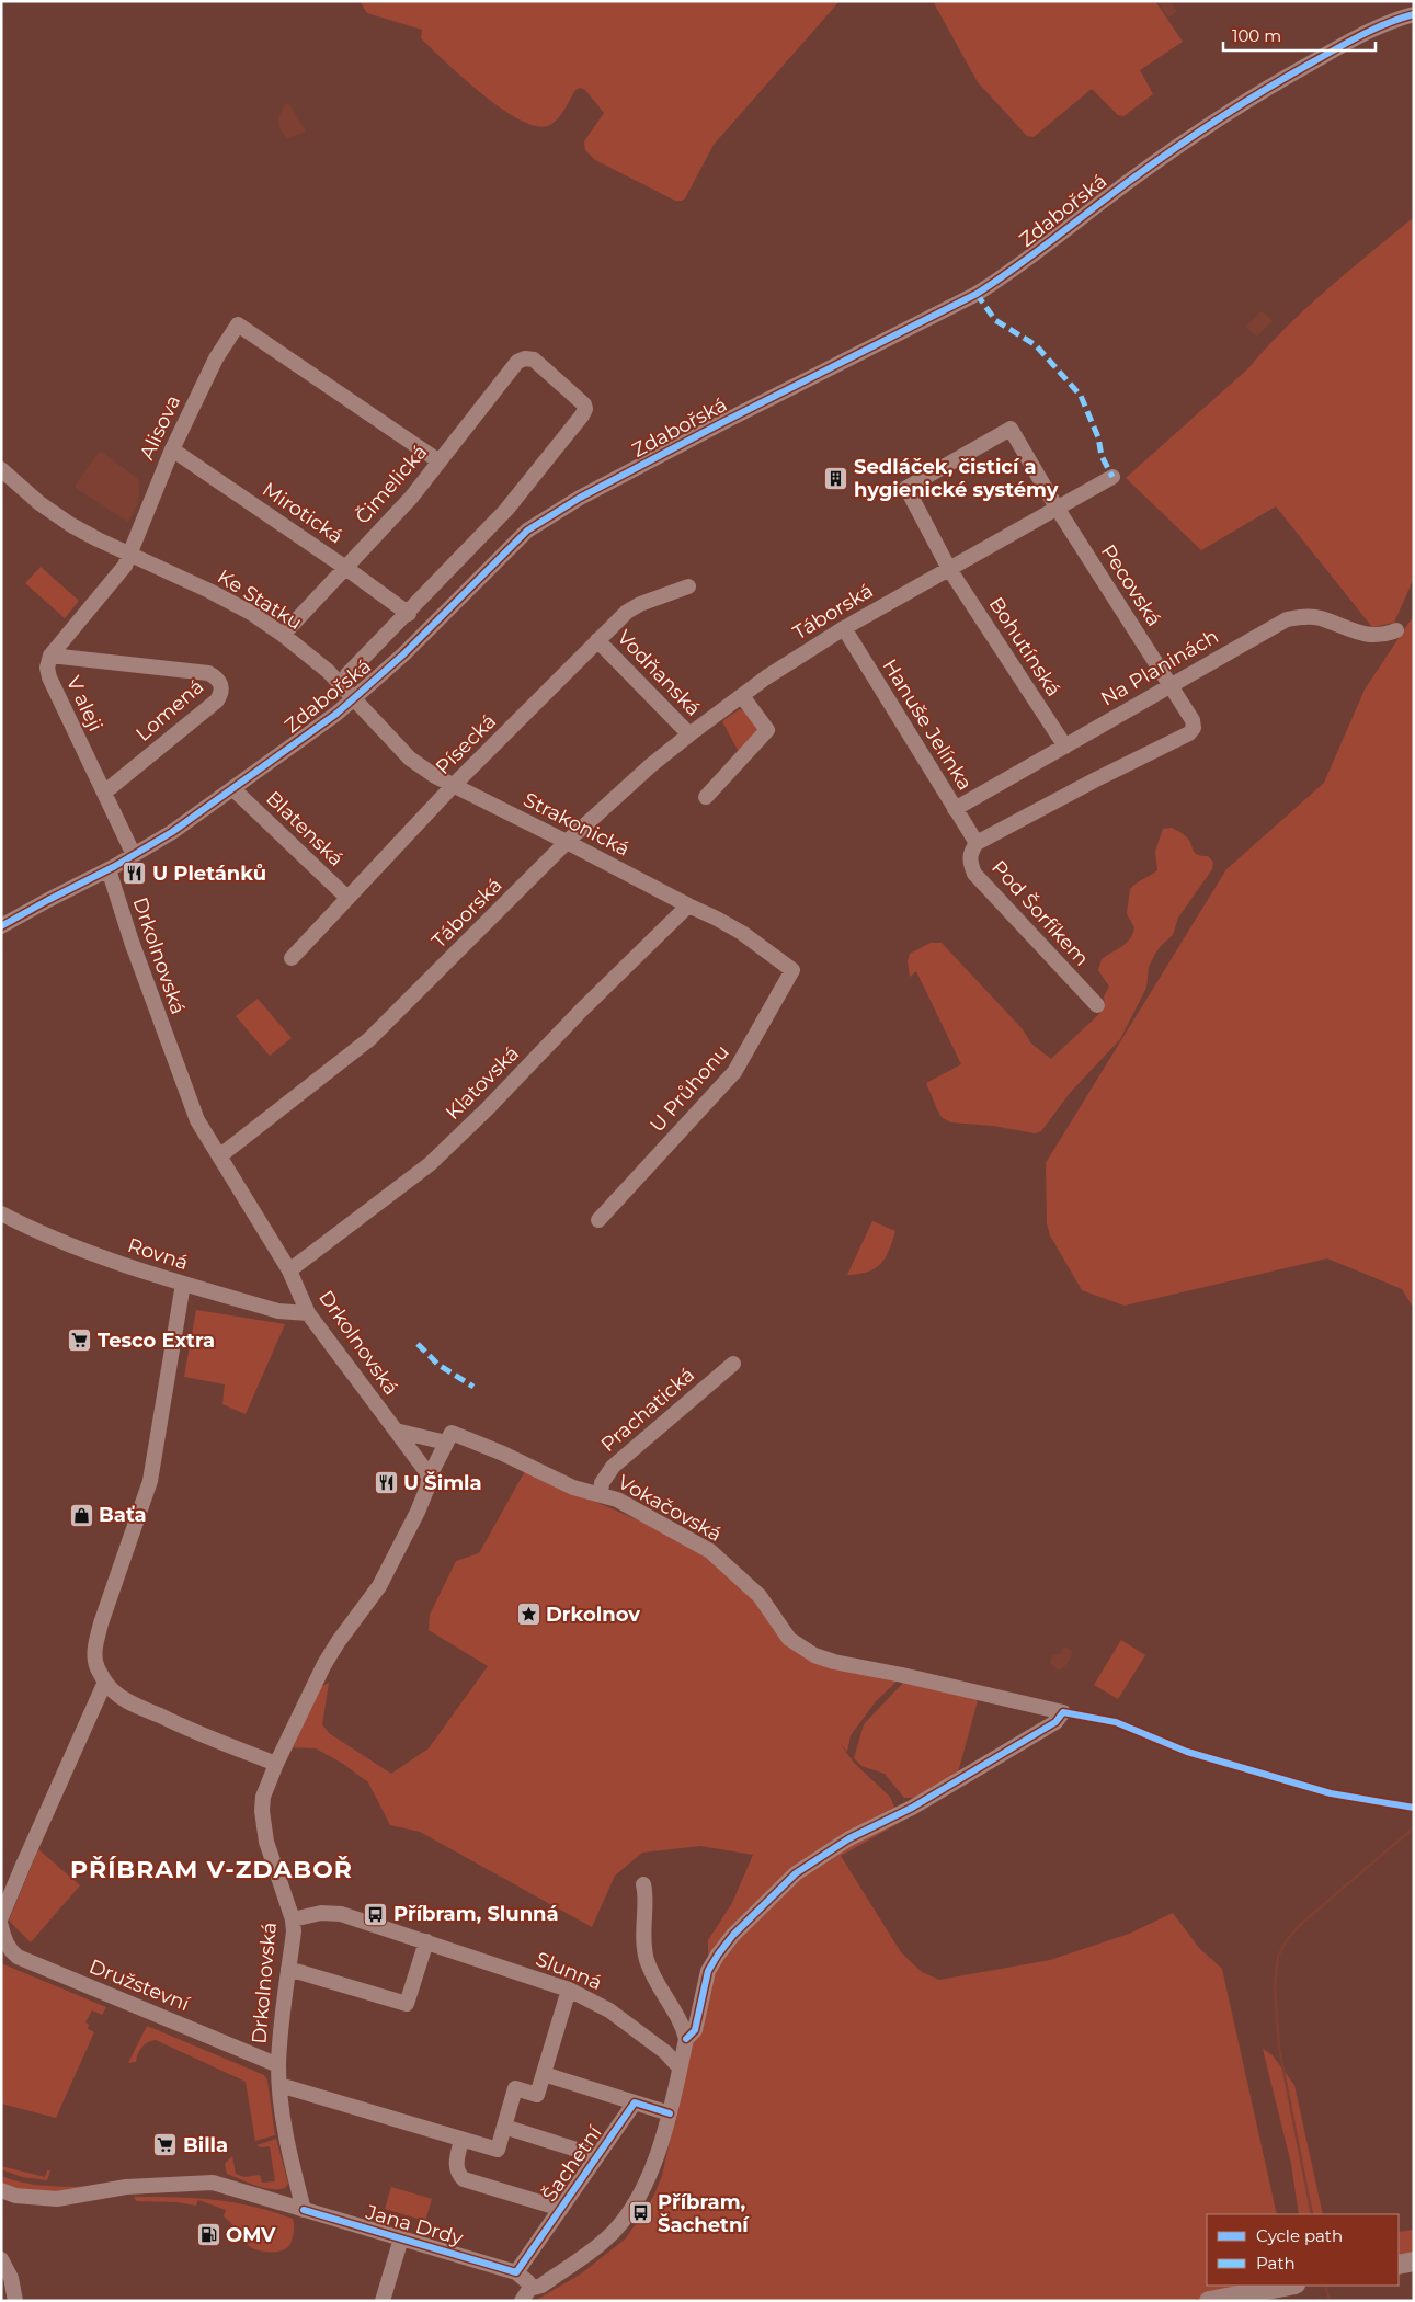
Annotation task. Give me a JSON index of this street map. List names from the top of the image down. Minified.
{"streets":{"street":["Zdabořská","Alisova","Čimelická","Mirotická","Pecovská","Ke Statku","Táborská","Bohutínská","Na Planinách","Vodňanská","V aleji","Lomená","Hanuše Jelínka","Písecká","Strakonická","Blatenská","Pod Šorfíkem","Drkolnovská","Klatovská","U Průhonu","Rovná","Prachatická","Vokačovská","Slunná","Družstevní","Šachetní","Jana Drdy"]},"crossings":[["Zdabořská","Čimelická"],["Zdabořská","Mirotická"],["Zdabořská","Ke Statku"],["Zdabořská","V aleji"],["Zdabořská","Strakonická"],["Zdabořská","Blatenská"],["Zdabořská","Drkolnovská"],["Alisova","Čimelická"],["Alisova","Mirotická"],["Alisova","Ke Statku"],["Čimelická","Mirotická"],["Čimelická","Ke Statku"],["Pecovská","Táborská"],["Pecovská","Na Planinách"],["Pecovská","Hanuše Jelínka"],["Pecovská","Pod Šorfíkem"],["Ke Statku","Strakonická"],["Táborská","Bohutínská"],["Táborská","Vodňanská"],["Táborská","Hanuše Jelínka"],["Táborská","Strakonická"],["Táborská","Drkolnovská"],["Bohutínská","Na Planinách"],["Na Planinách","Hanuše Jelínka"],["Vodňanská","Písecká"],["V aleji","Lomená"],["Hanuše Jelínka","Pod Šorfíkem"],["Písecká","Strakonická"],["Písecká","Blatenská"],["Strakonická","Klatovská"],["Strakonická","U Průhonu"],["Drkolnovská","Klatovská"],["Drkolnovská","Rovná"],["Drkolnovská","Vokačovská"],["Drkolnovská","Slunná"],["Drkolnovská","Družstevní"],["Drkolnovská","Jana Drdy"],["Prachatická","Vokačovská"],["Šachetní","Jana Drdy"]],"districts":["PŘÍBRAM V-ZDABOŘ"],"places":{"building":["Sedláček, čisticí a hygienické systémy"],"restaurant":["U Pletánků","U Šimla"],"supermarket":["Tesco Extra","Billa"],"shop":["Baťa"],"place":["Drkolnov"],"bus stop":["Příbram, Slunná","Příbram, Šachetní"],"fuel station":["OMV"]},"legend":["Cycle path","Path"],"scale_bar":"100 m"}
